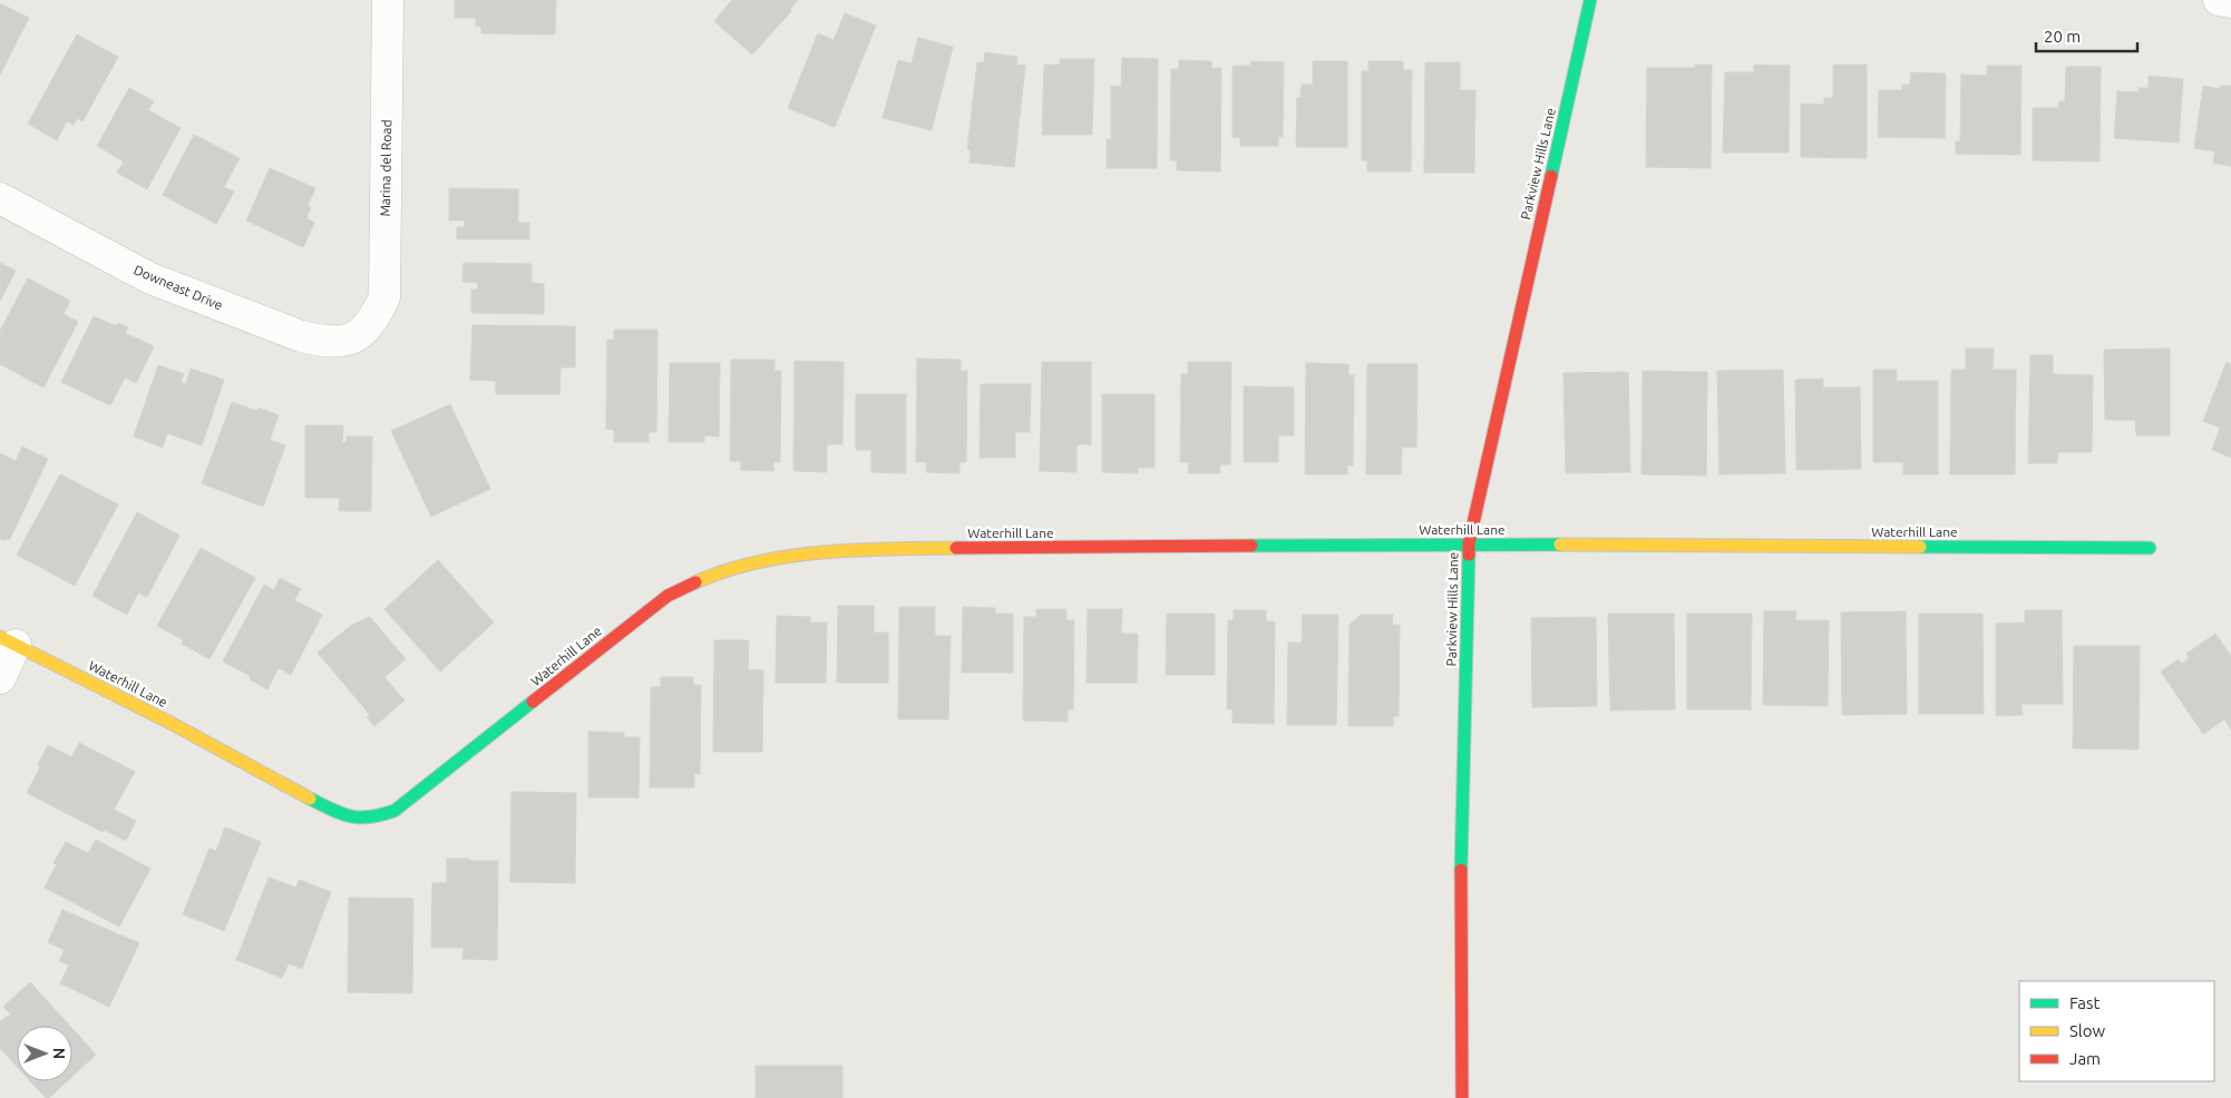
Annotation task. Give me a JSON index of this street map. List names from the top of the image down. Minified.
{"streets":{"street":["Parkview Hills Lane","Marina del Road","Downeast Drive","Waterhill Lane"]},"crossings":[["Parkview Hills Lane","Waterhill Lane"],["Marina del Road","Downeast Drive"]],"legend":["Fast","Slow","Jam"],"scale_bar":"20 m","north":"right"}
